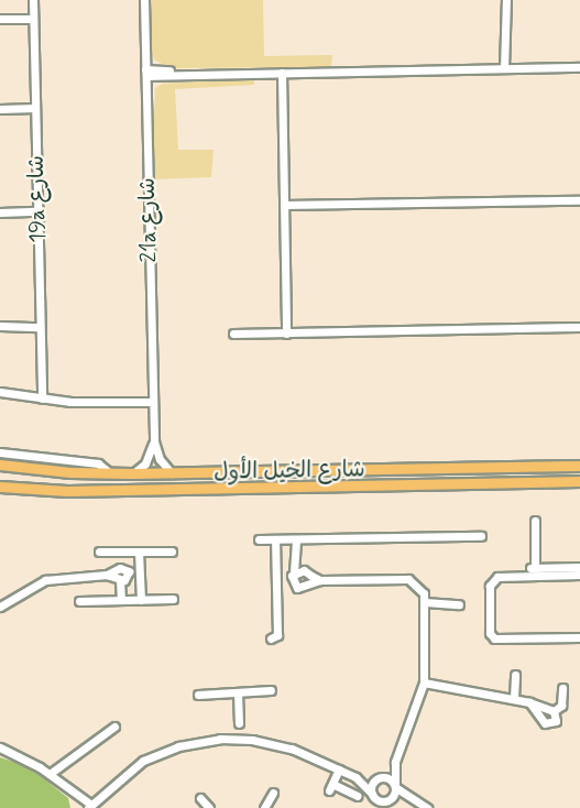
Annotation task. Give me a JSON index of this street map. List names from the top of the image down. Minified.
{"streets":{"main road":["شارع الخيل الأول"],"street":["19a شارع","21a شارع"]},"crossings":[["21a شارع","شارع الخيل الأول"]]}
